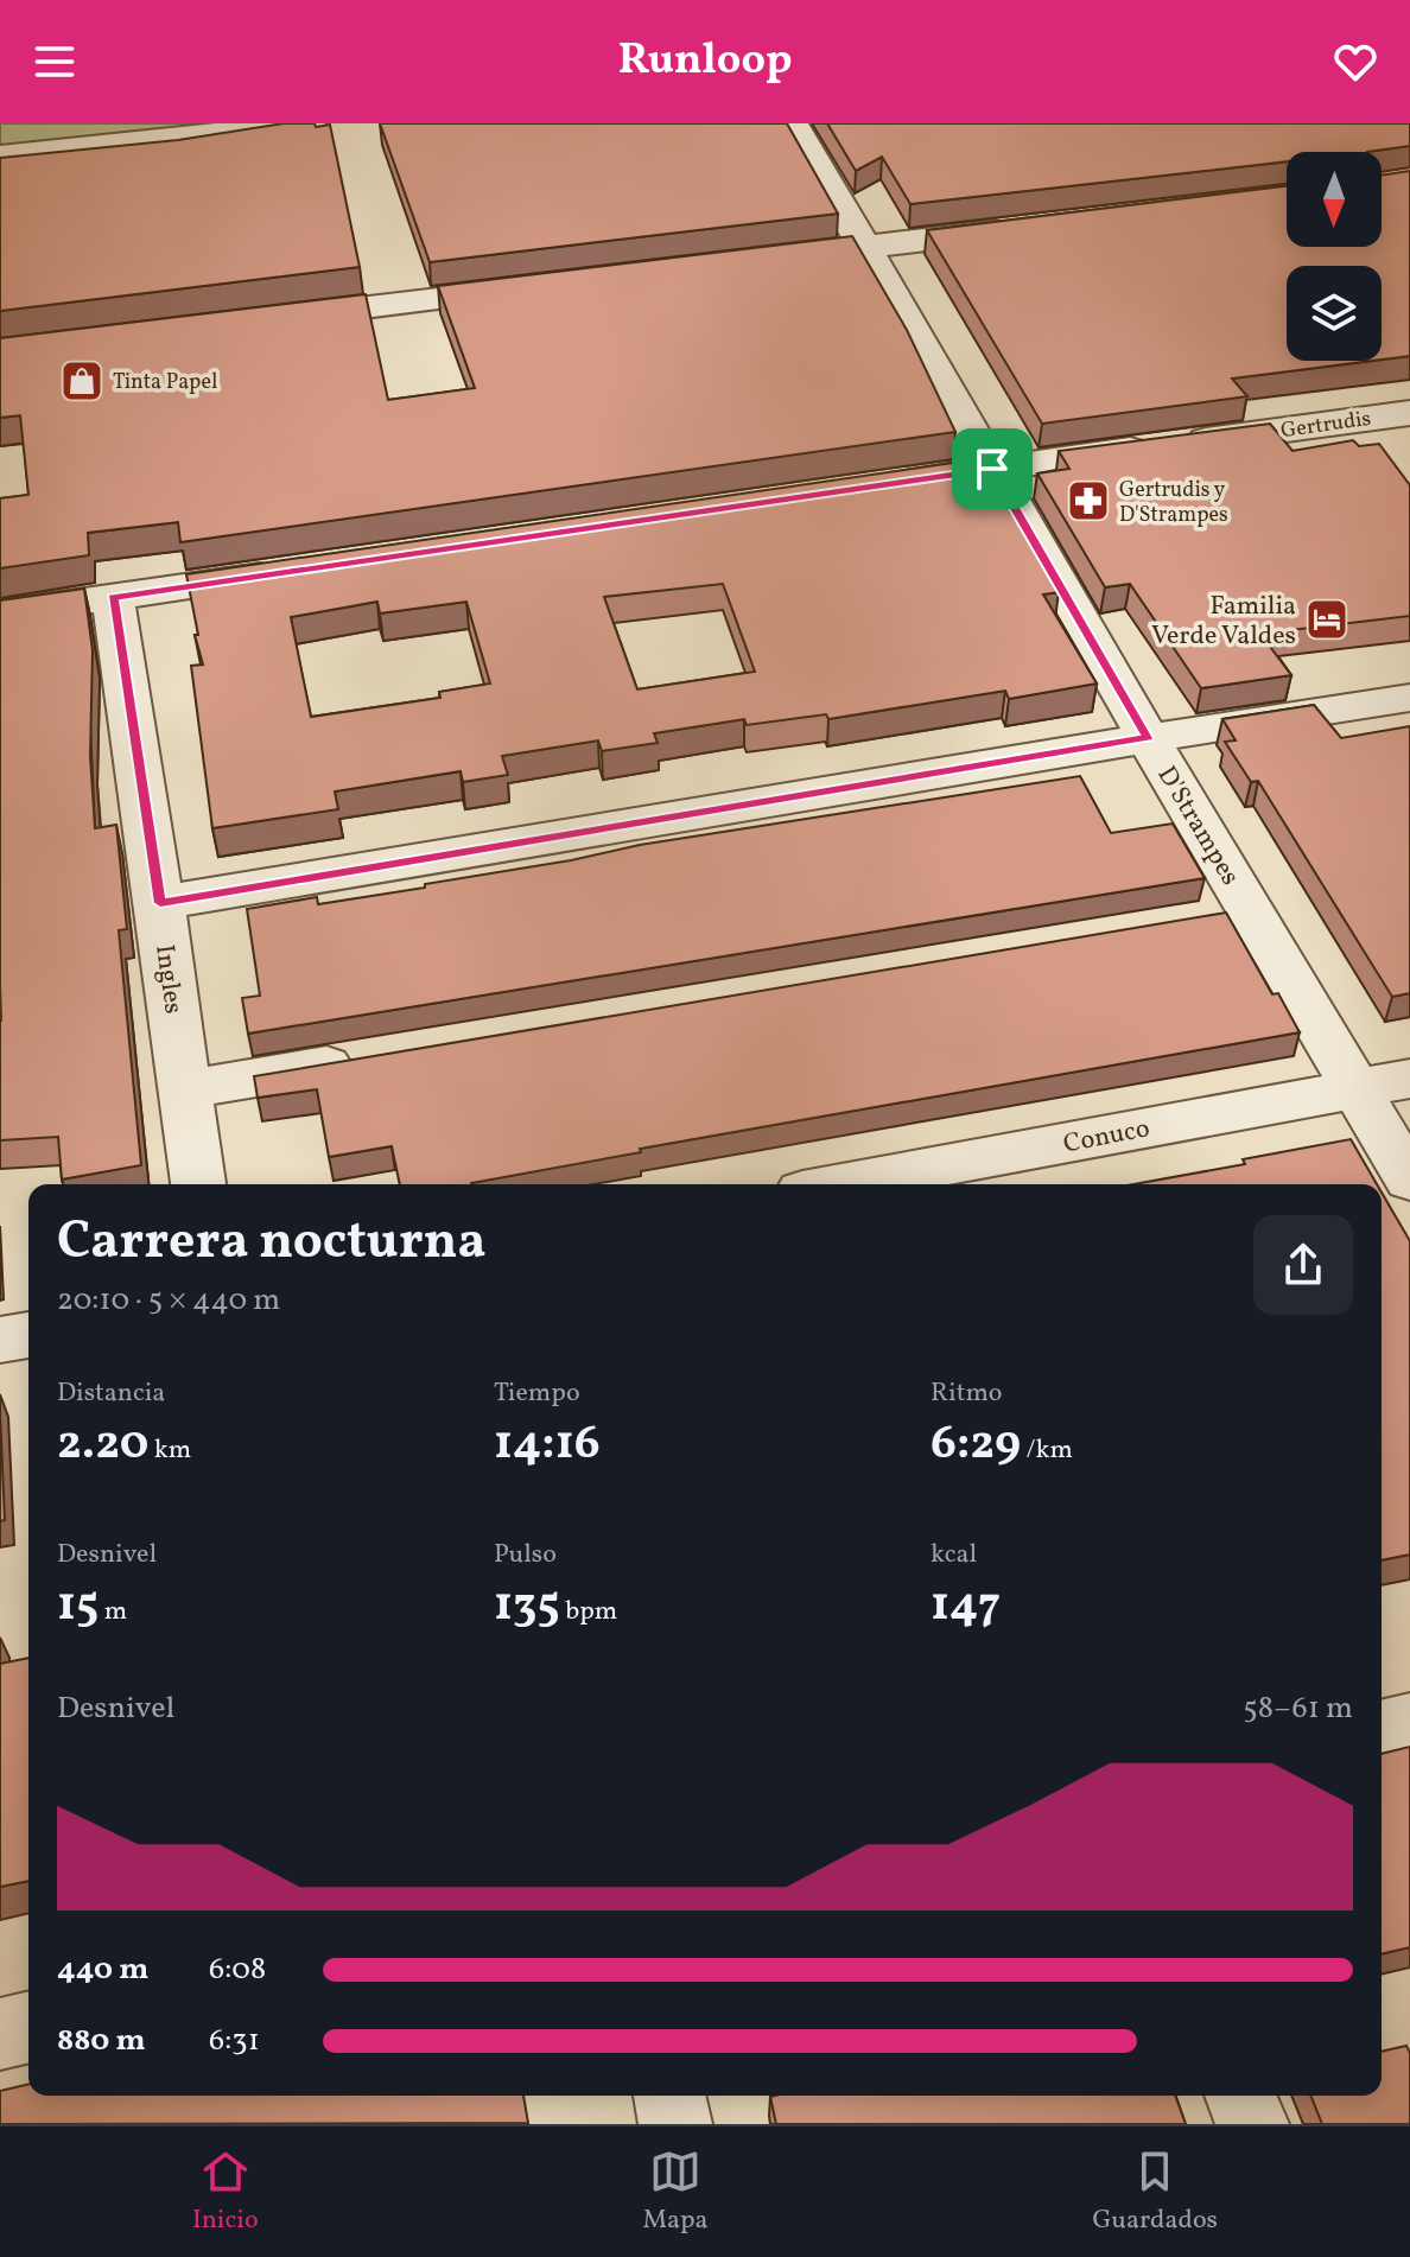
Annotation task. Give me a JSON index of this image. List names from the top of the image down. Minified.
{"streets":{"street":["Gertrudis","D'Strampes","Ingles","Conuco"]},"crossings":[["Gertrudis","D'Strampes"],["D'Strampes","Conuco"]],"places":{"shop":["Tinta Papel"],"pharmacy":["Gertrudis y D'Strampes"],"hotel":["Familia Verde Valdes"]},"north":"bottom","page":{"header":"Runloop","heading":["Carrera nocturna","20:10 · 5 × 440 m"],"stats":[["Distancia","2.20 km"],["Tiempo","14:16"],["Ritmo","6:29 /km"],["Desnivel","15 m"],["Pulso","135 bpm"],["kcal","147"]],"chart":["Desnivel","58–61 m"],"list":[{"name":"440 m","note":"6:08"},{"name":"880 m","note":"6:31"}],"tabs":["Inicio","Mapa","Guardados"]}}
